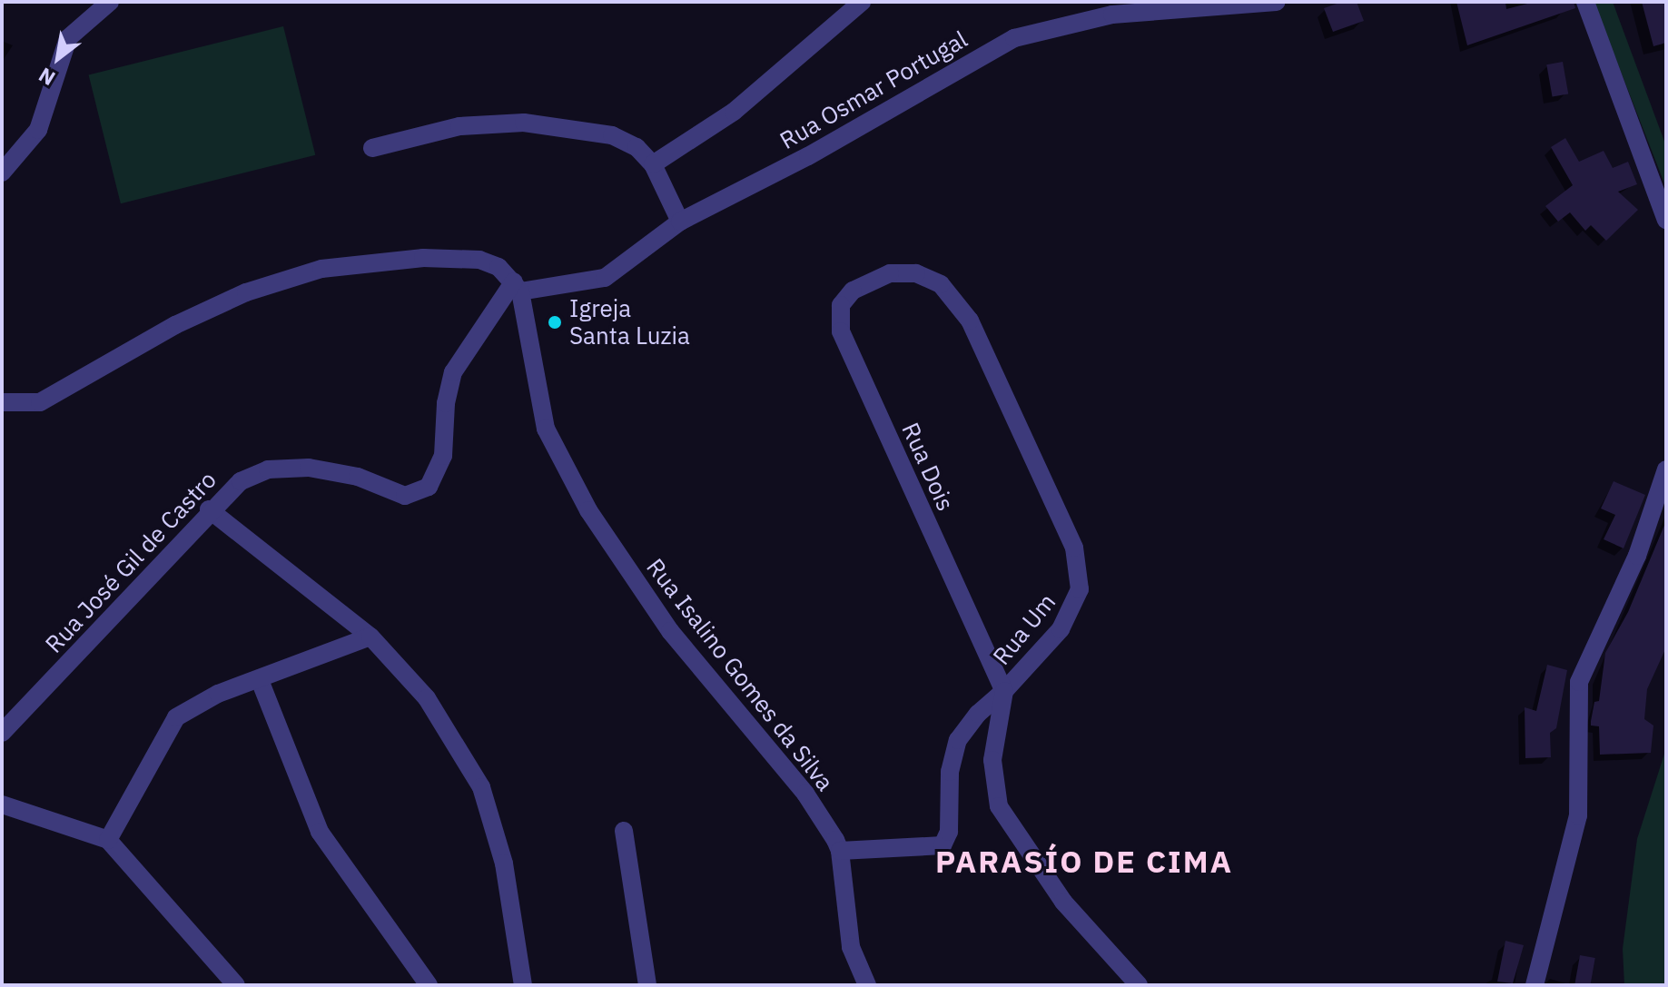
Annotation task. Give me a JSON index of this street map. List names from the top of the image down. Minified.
{"streets":{"street":["Rua Osmar Portugal","Rua Dois","Rua José Gil de Castro","Rua Um","Rua Isalino Gomes da Silva"]},"crossings":[["Rua Osmar Portugal","Rua José Gil de Castro"],["Rua Osmar Portugal","Rua Isalino Gomes da Silva"],["Rua Dois","Rua Um"],["Rua José Gil de Castro","Rua Isalino Gomes da Silva"],["Rua Um","Rua Isalino Gomes da Silva"]],"districts":["PARASÍO DE CIMA"],"places":["Igreja Santa Luzia"],"north":"bottom left"}
